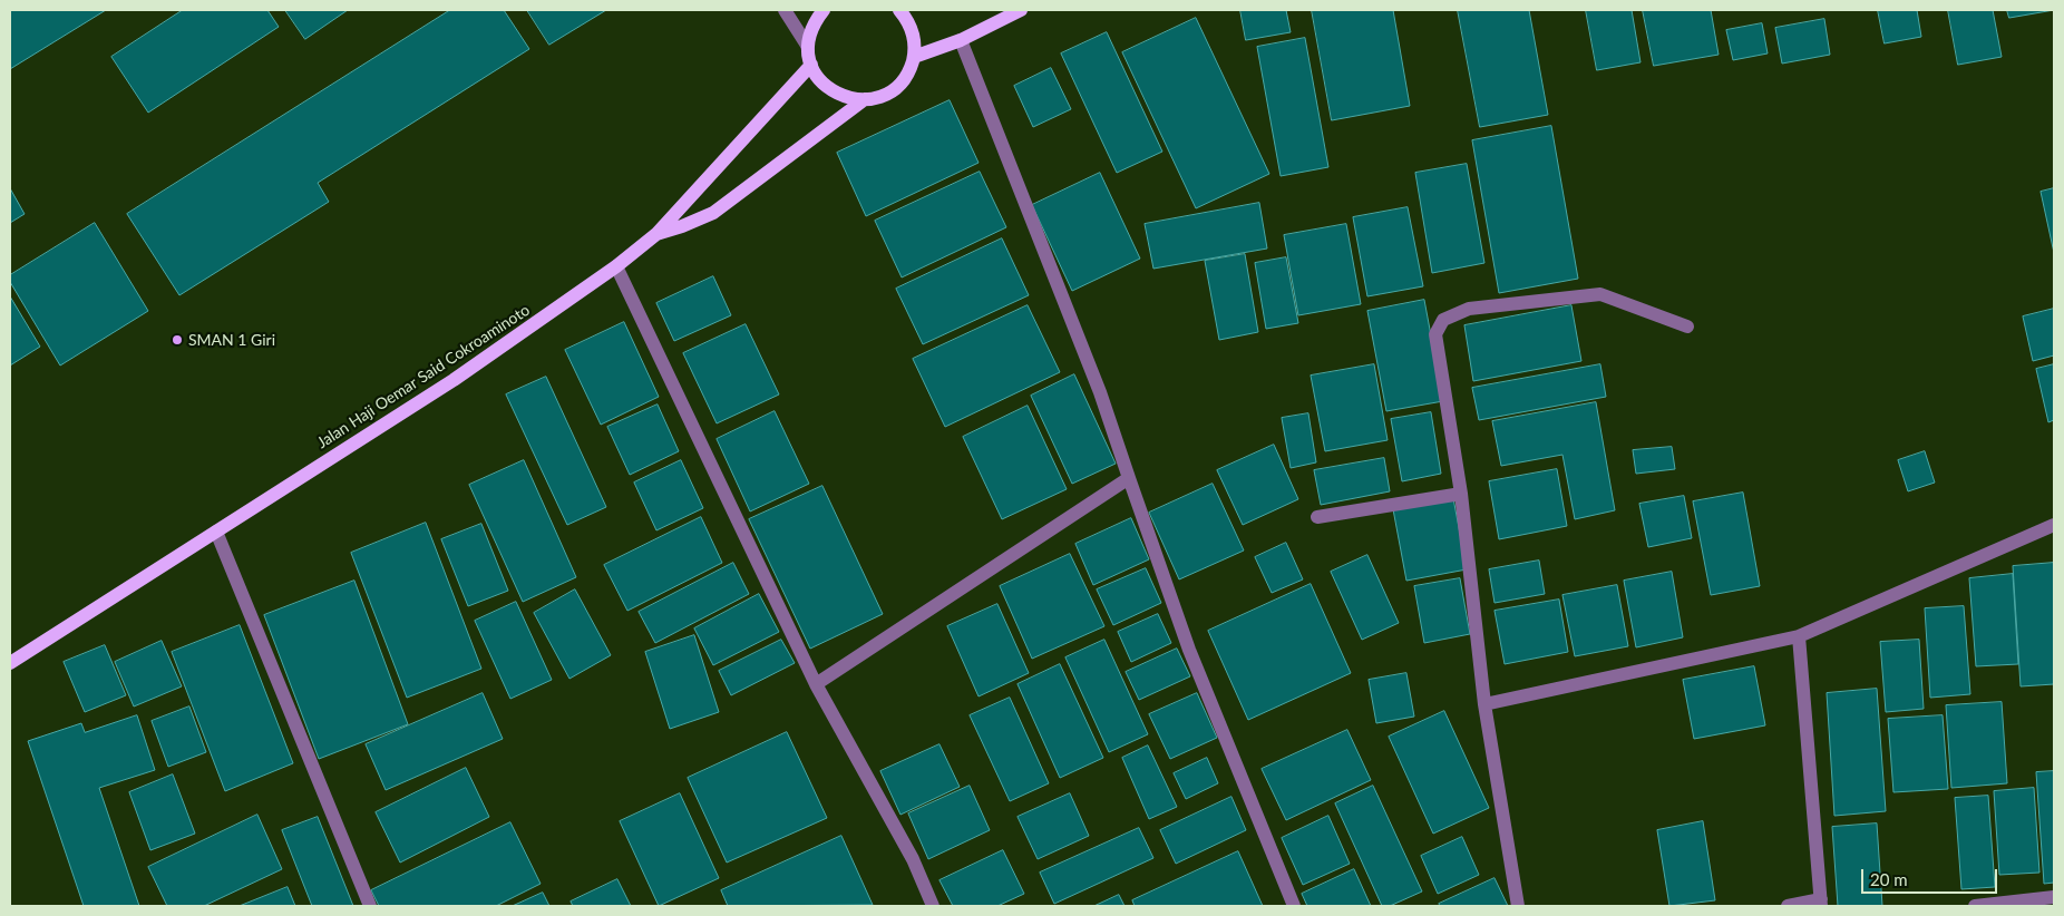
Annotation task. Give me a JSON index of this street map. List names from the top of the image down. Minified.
{"streets":{"main road":["Jalan Haji Oemar Said Cokroaminoto"]},"places":["SMAN 1 Giri"],"scale_bar":"20 m"}
